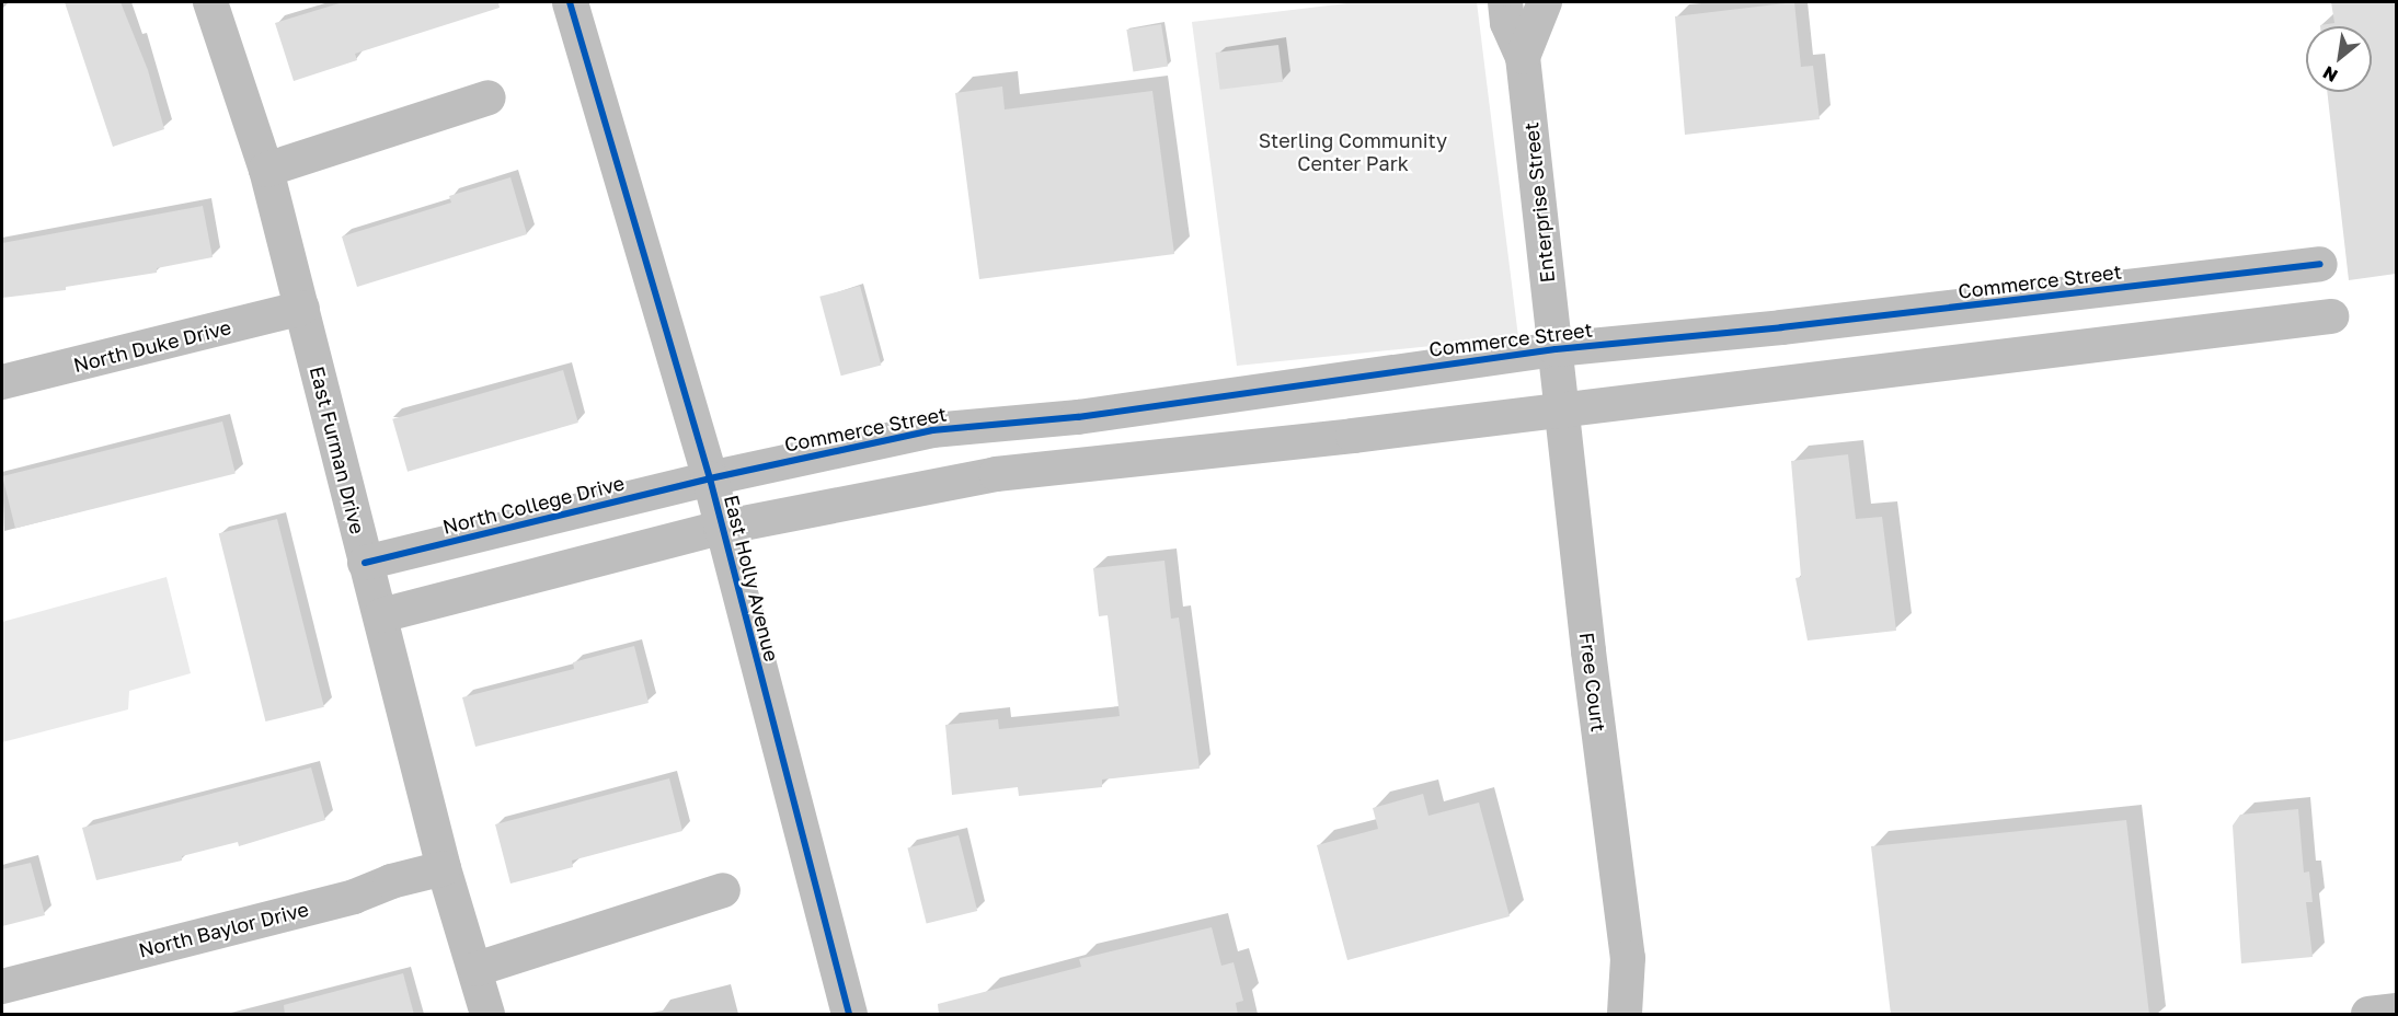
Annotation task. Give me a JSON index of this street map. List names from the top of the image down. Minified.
{"streets":{"street":["Enterprise Street","Commerce Street","North Duke Drive","East Furman Drive","North College Drive","East Holly Avenue","Free Court","North Baylor Drive"]},"crossings":[["Enterprise Street","Commerce Street"],["Enterprise Street","Free Court"],["Commerce Street","North College Drive"],["Commerce Street","East Holly Avenue"],["Commerce Street","Free Court"],["North Duke Drive","East Furman Drive"],["East Furman Drive","North College Drive"],["East Furman Drive","North Baylor Drive"],["North College Drive","East Holly Avenue"]],"parks":["Sterling Community Center Park"],"north":"bottom left"}
